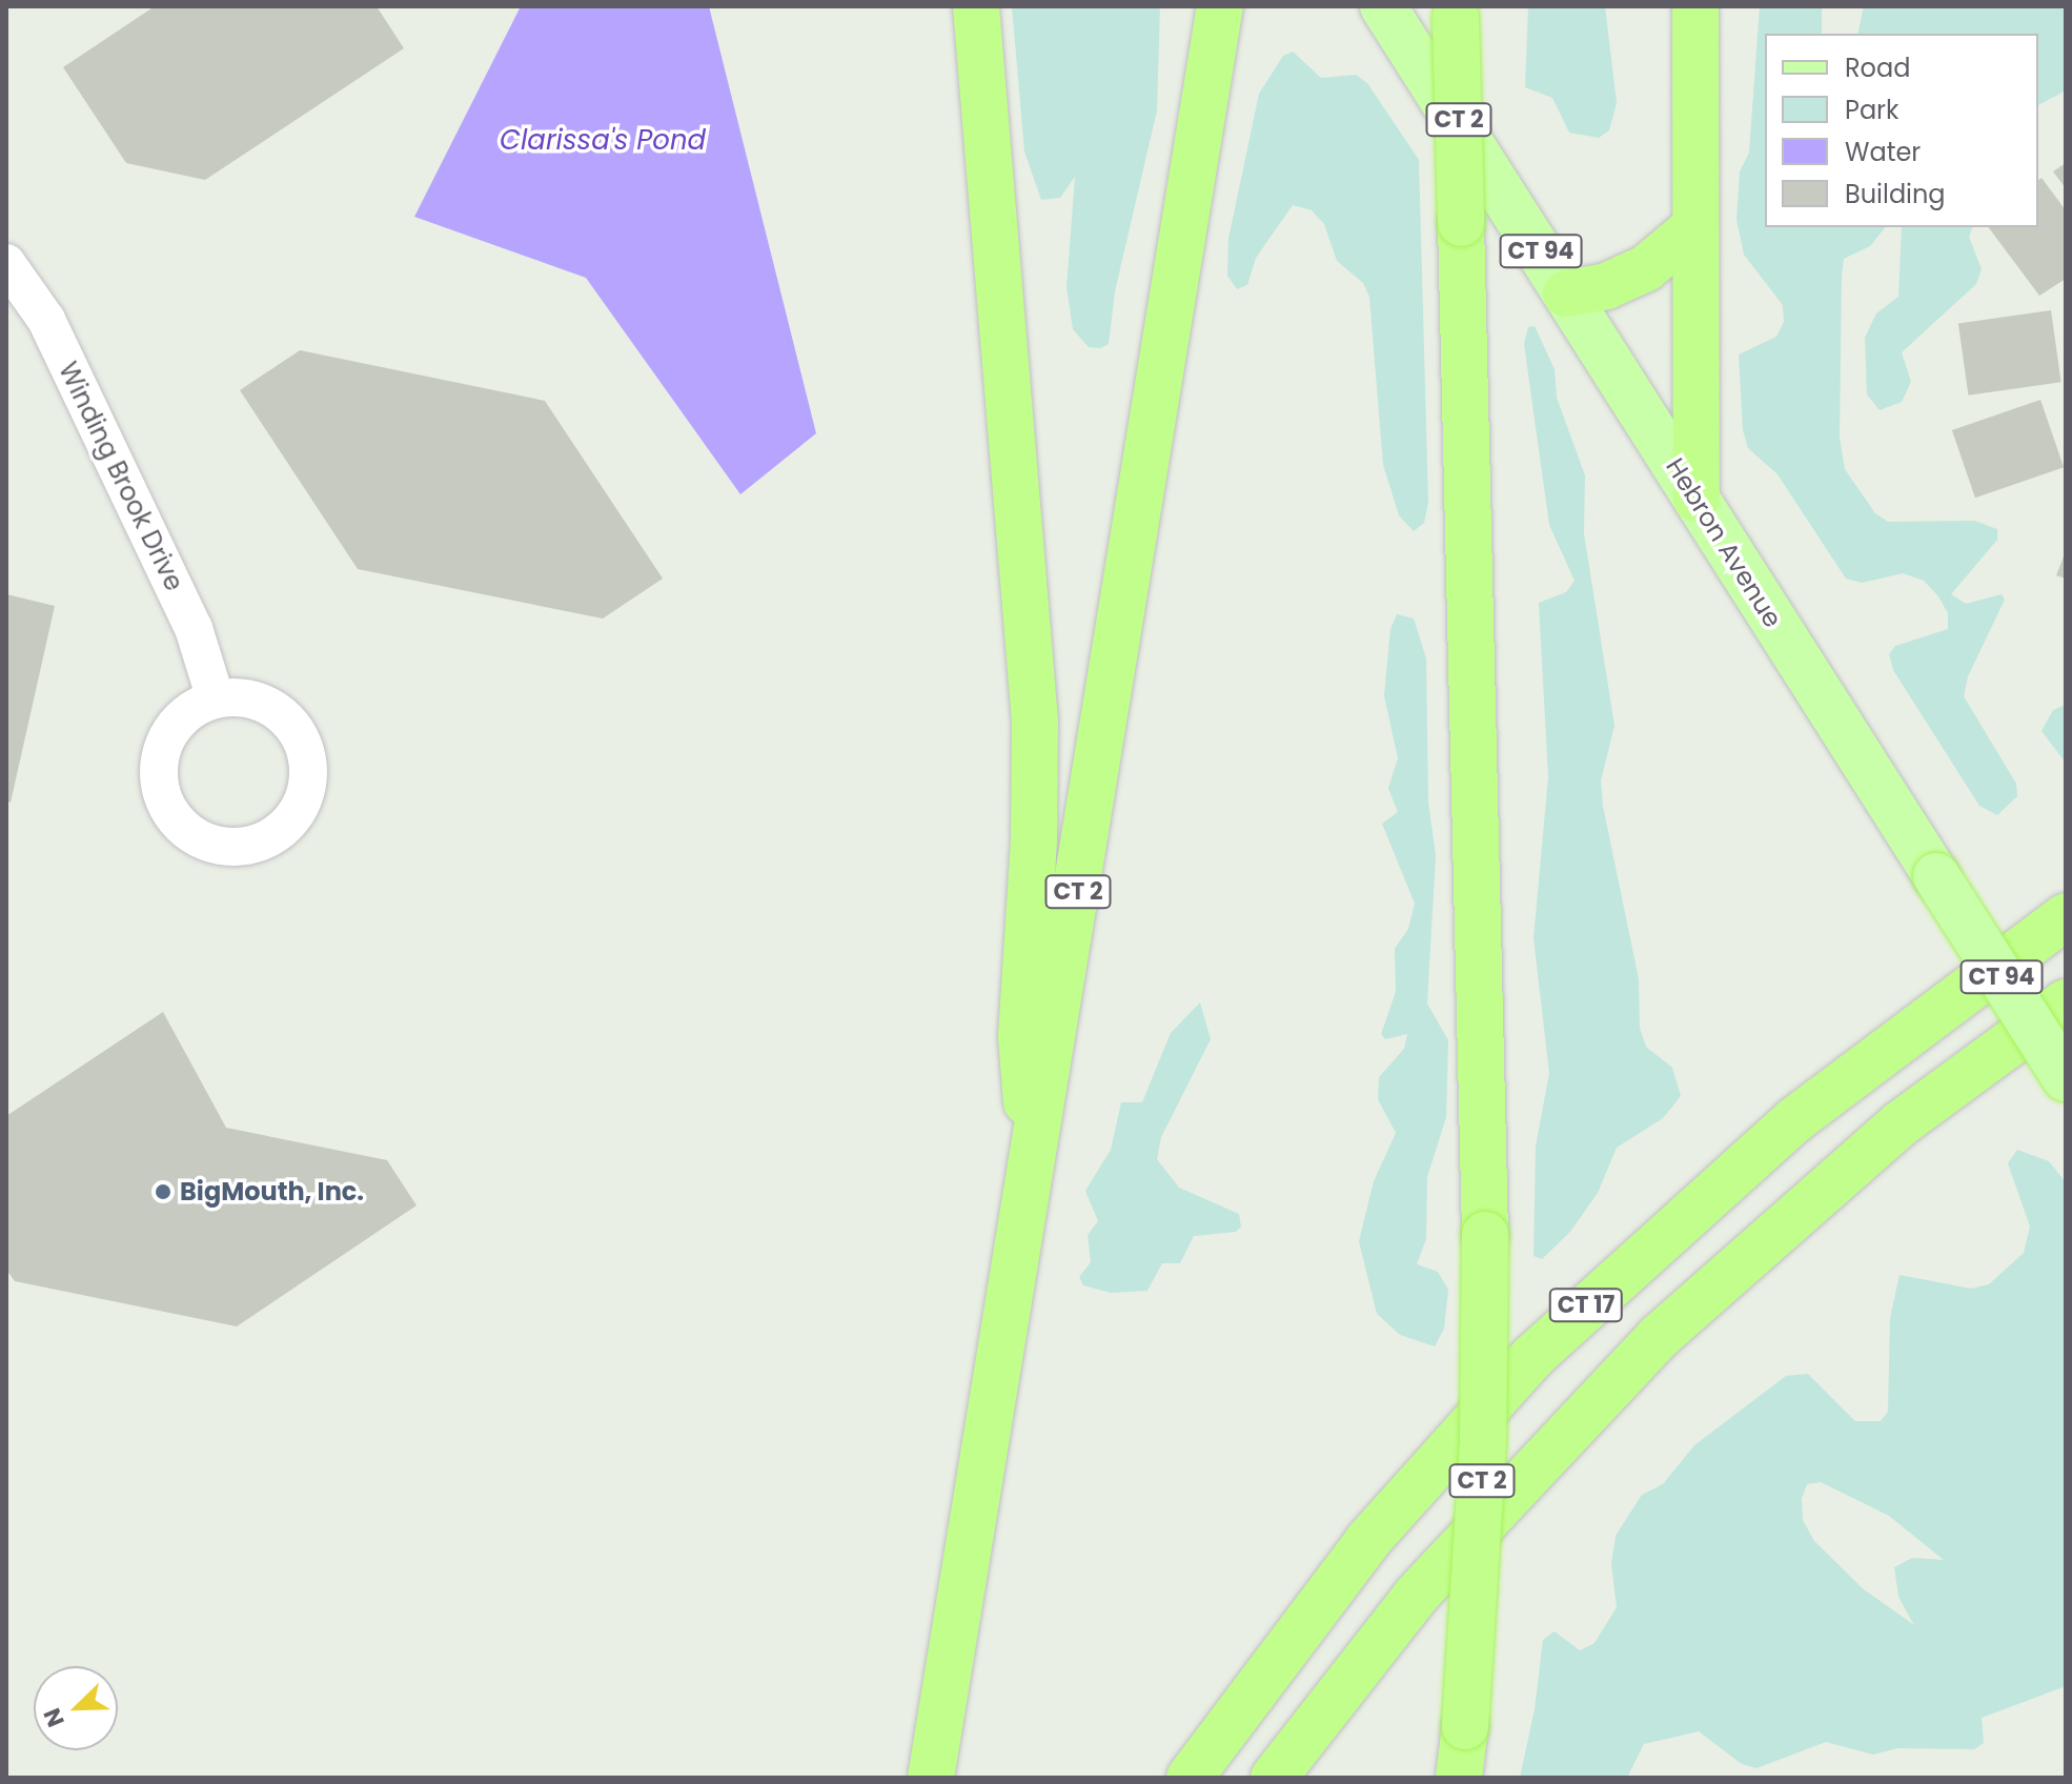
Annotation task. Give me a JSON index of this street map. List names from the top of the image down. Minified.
{"streets":{"highway":["CT 2","CT 17"],"main road":["CT 94","Hebron Avenue"],"street":["Winding Brook Drive"]},"water":["Clarissa's Pond"],"places":["BigMouth, Inc."],"legend":["Road","Park","Water","Building"],"north":"bottom left"}
